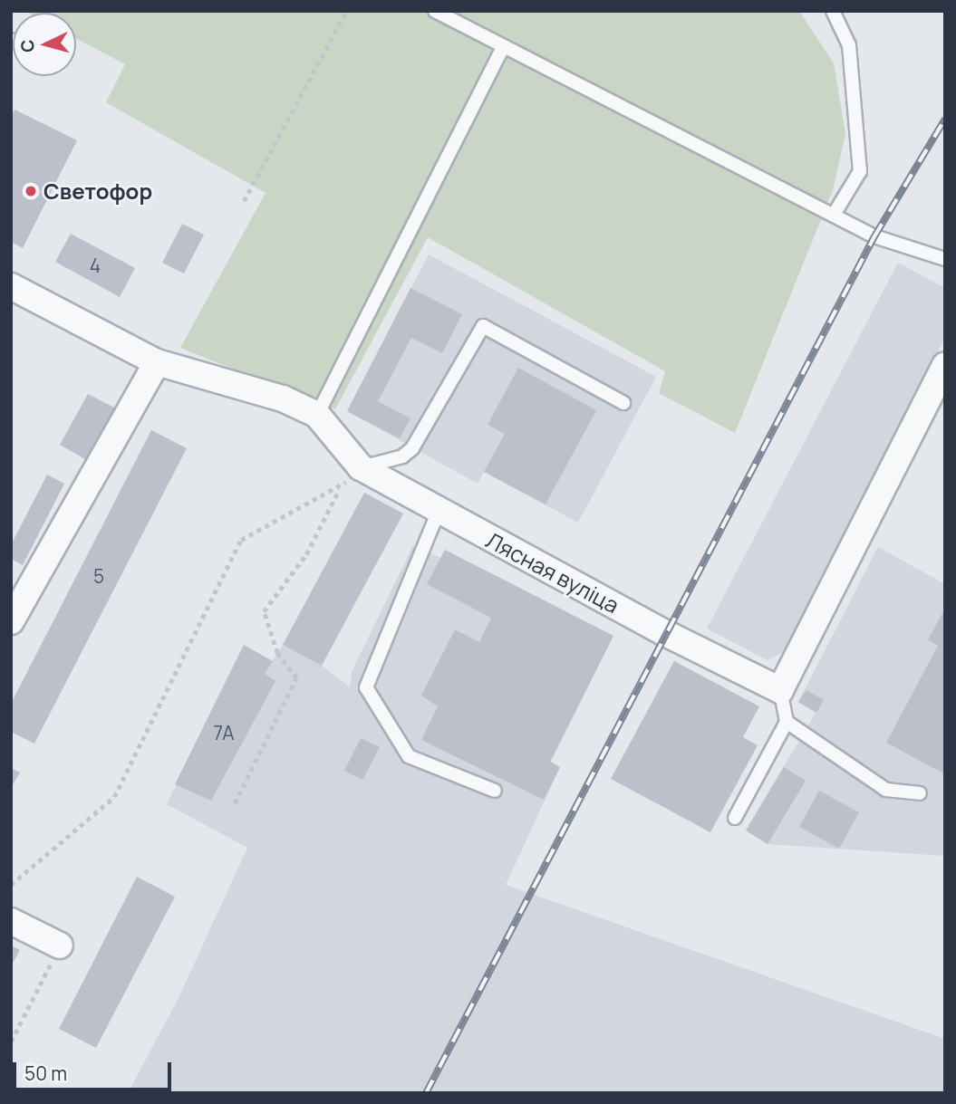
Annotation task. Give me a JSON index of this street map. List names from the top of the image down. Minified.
{"streets":{"street":["Лясная вуліца"]},"places":["Светофор"],"house_numbers":["4","5","7А"],"scale_bar":"50 m","north":"left"}
